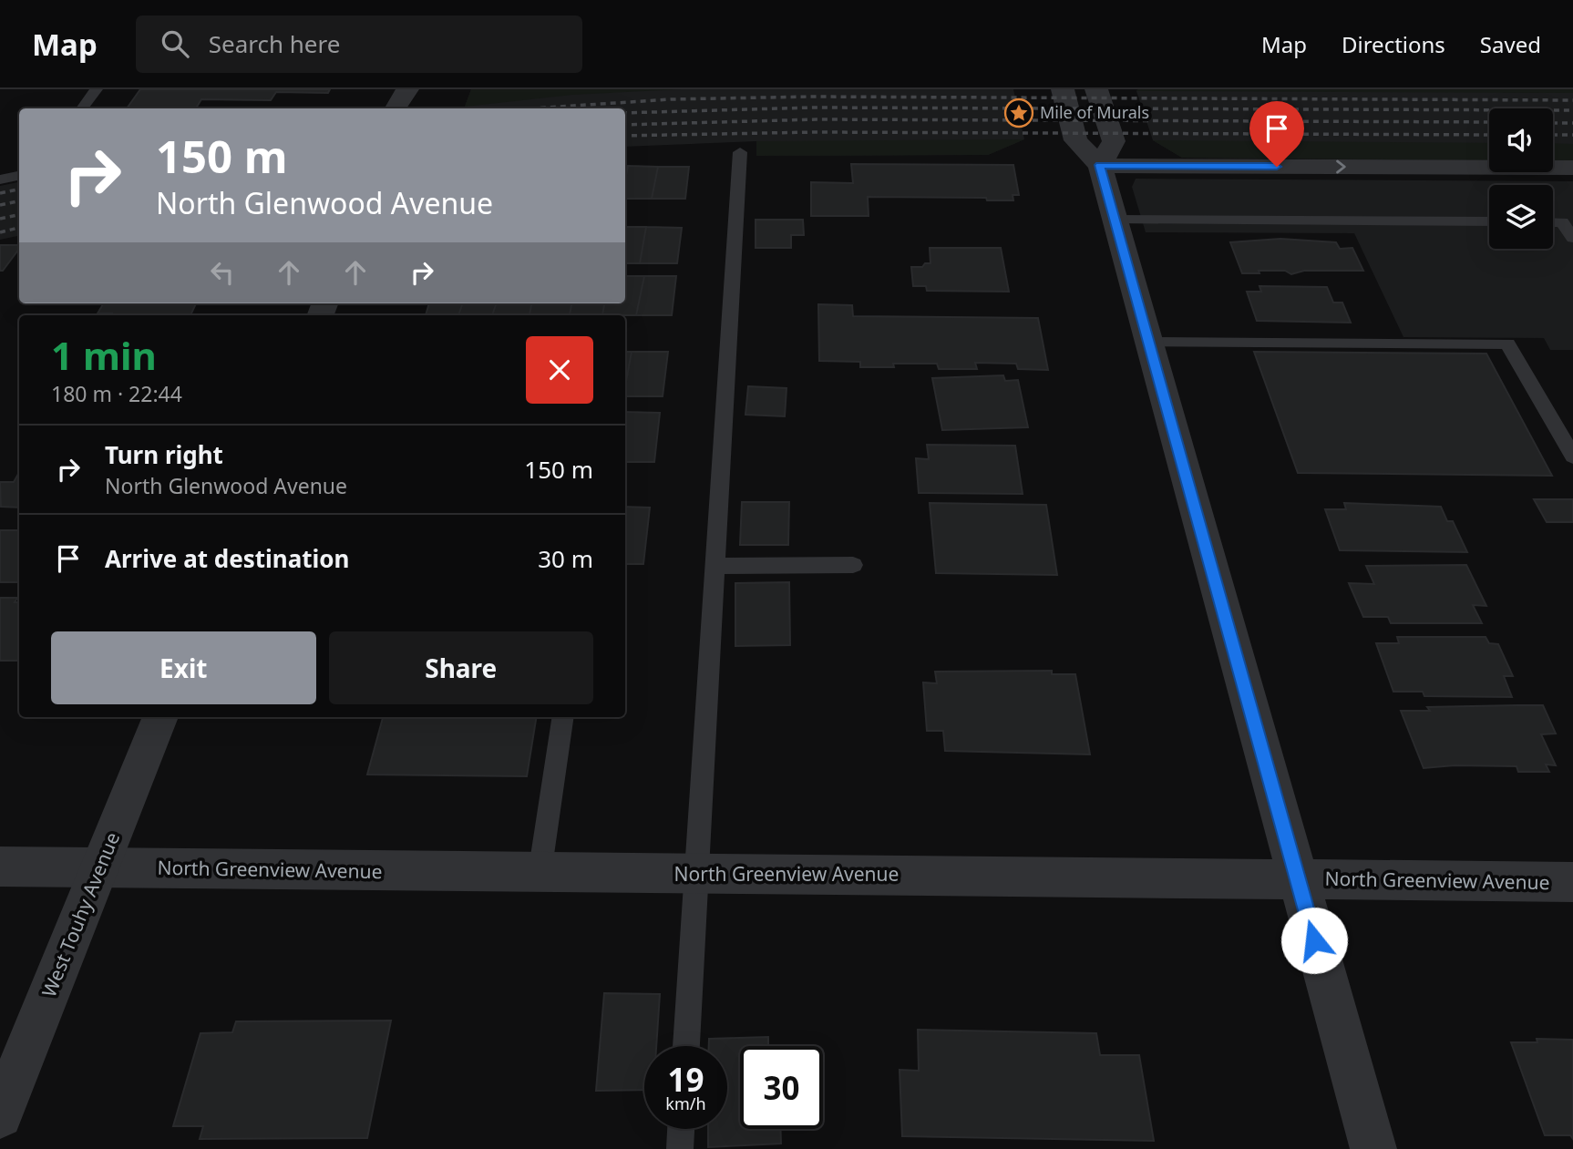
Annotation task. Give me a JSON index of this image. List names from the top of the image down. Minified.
{"streets":{"street":["North Greenview Avenue","West Touhy Avenue"]},"crossings":[["North Greenview Avenue","West Touhy Avenue"]],"places":{"place":["Mile of Murals"]},"page":{"header":"Map","search":"Search here","nav":["Map","Directions","Saved"],"turn":["150 m","North Glenwood Avenue"],"heading":["1 min","180 m · 22:44"],"list":[{"name":"Turn right","note":"North Glenwood Avenue","value":"150 m"},{"name":"Arrive at destination","value":"30 m"}],"buttons":["Exit","Share"],"speed":"19 km/h","limit":"30"}}
